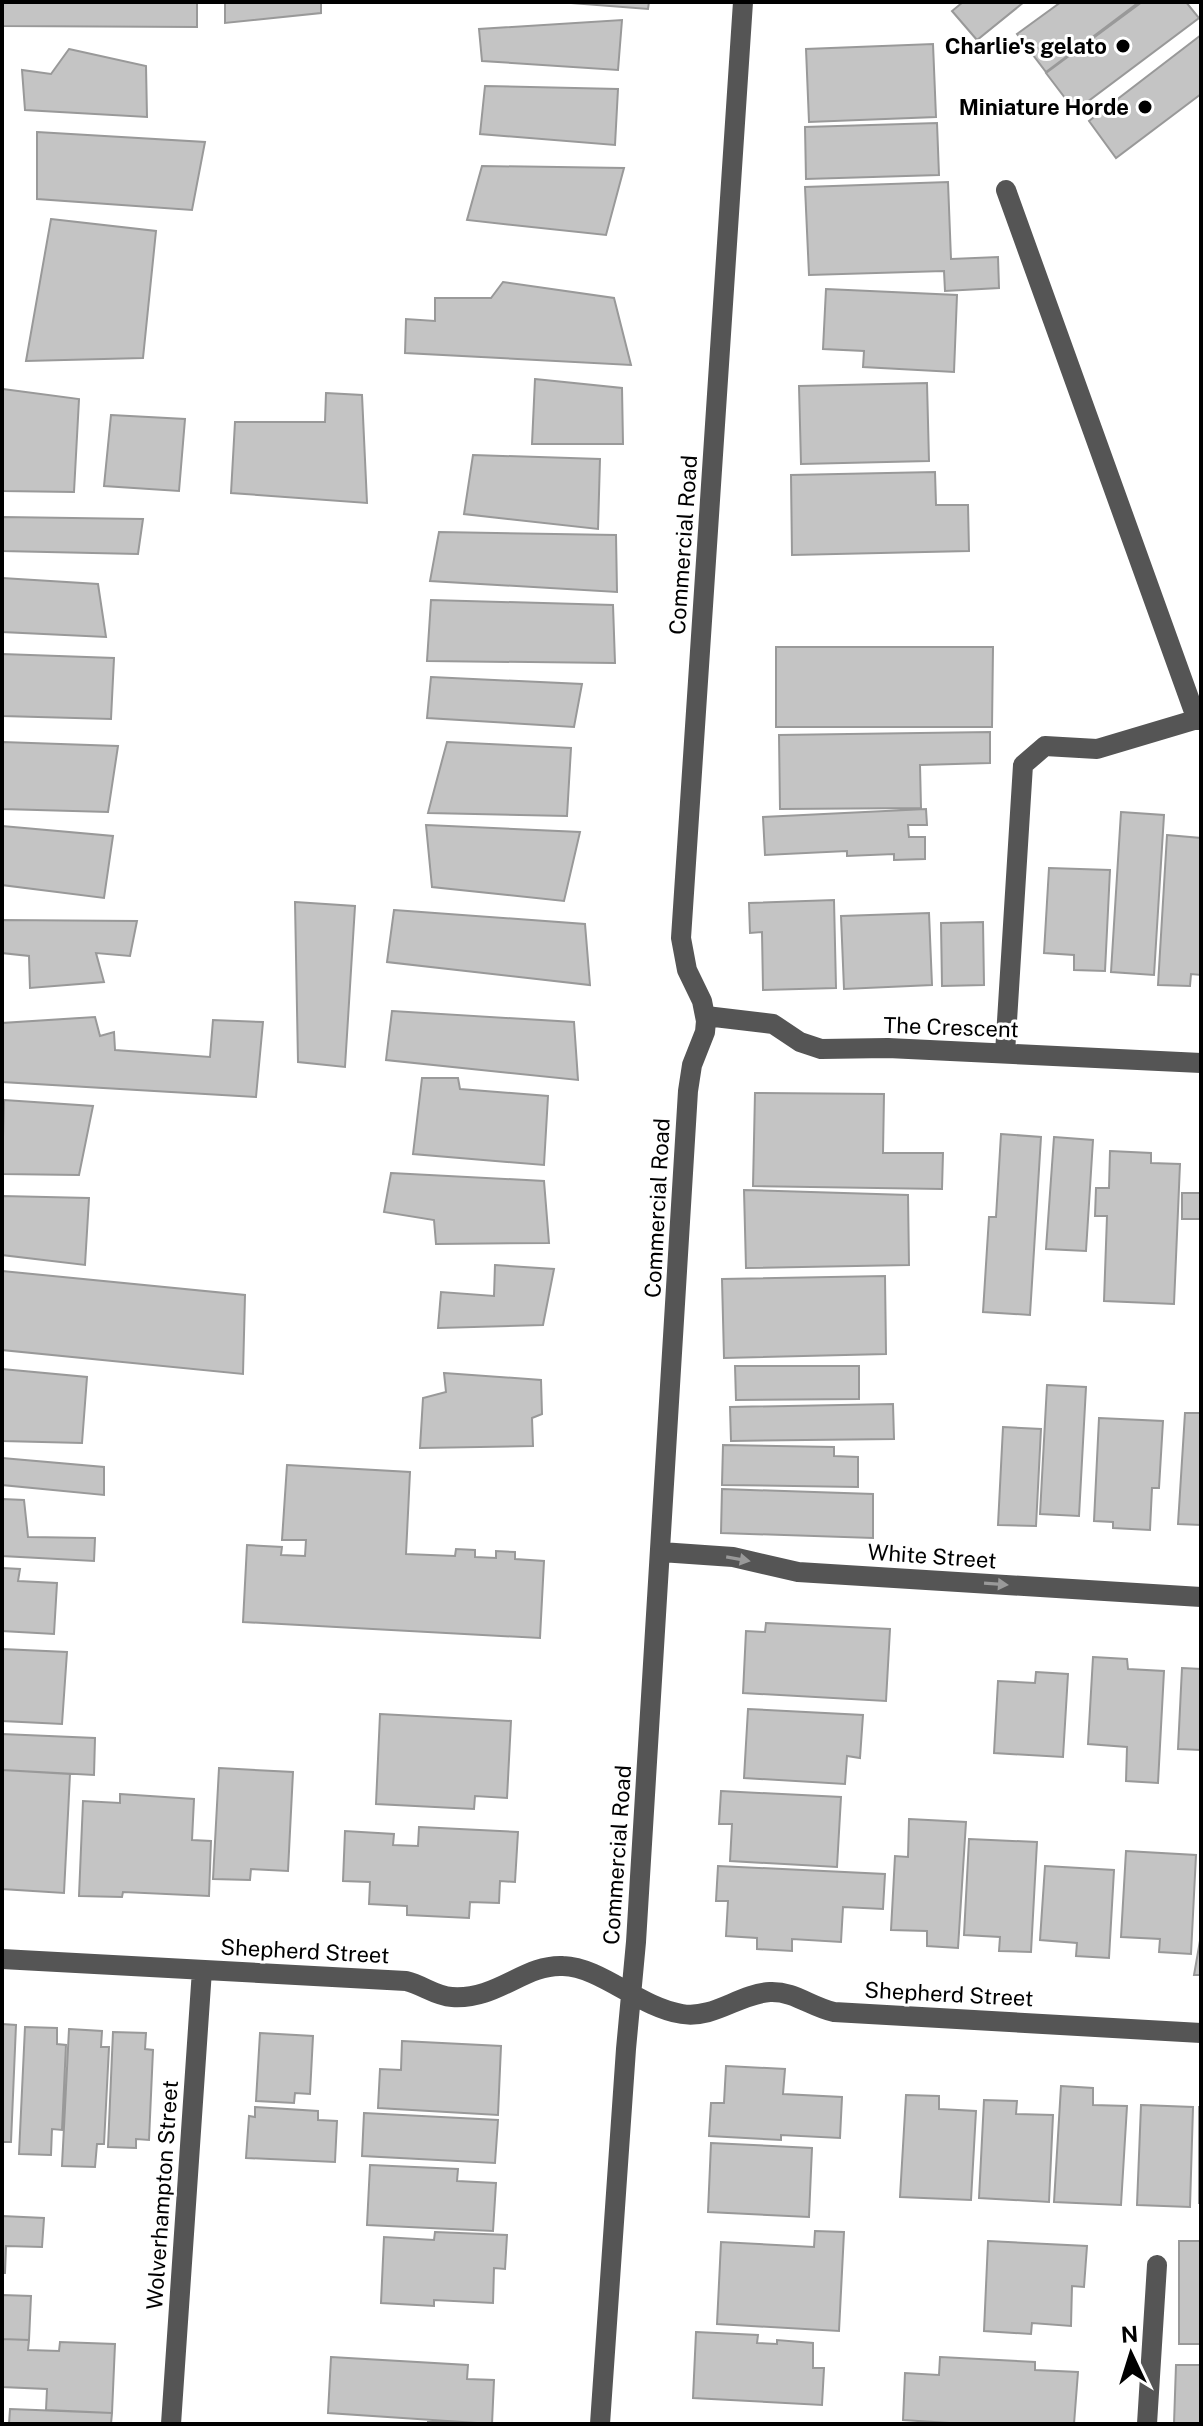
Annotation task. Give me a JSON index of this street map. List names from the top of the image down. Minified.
{"streets":{"street":["Commercial Road","The Crescent","White Street","Shepherd Street","Wolverhampton Street"]},"crossings":[["Commercial Road","The Crescent"],["Commercial Road","White Street"],["Commercial Road","Shepherd Street"],["Shepherd Street","Wolverhampton Street"]],"one_way":["White Street"],"places":["Charlie's gelato","Miniature Horde"],"north":"top"}
